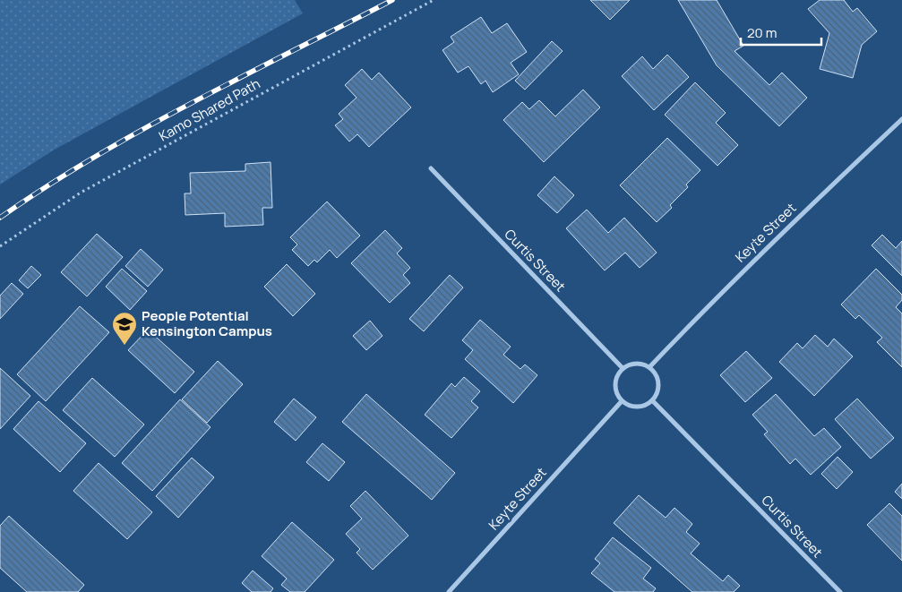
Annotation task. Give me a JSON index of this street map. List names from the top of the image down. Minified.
{"streets":{"street":["Keyte Street","Curtis Street"],"path":["Kamo Shared Path"]},"crossings":[["Keyte Street","Curtis Street"]],"places":{"school or university":["People Potential Kensington Campus"]},"scale_bar":"20 m"}
